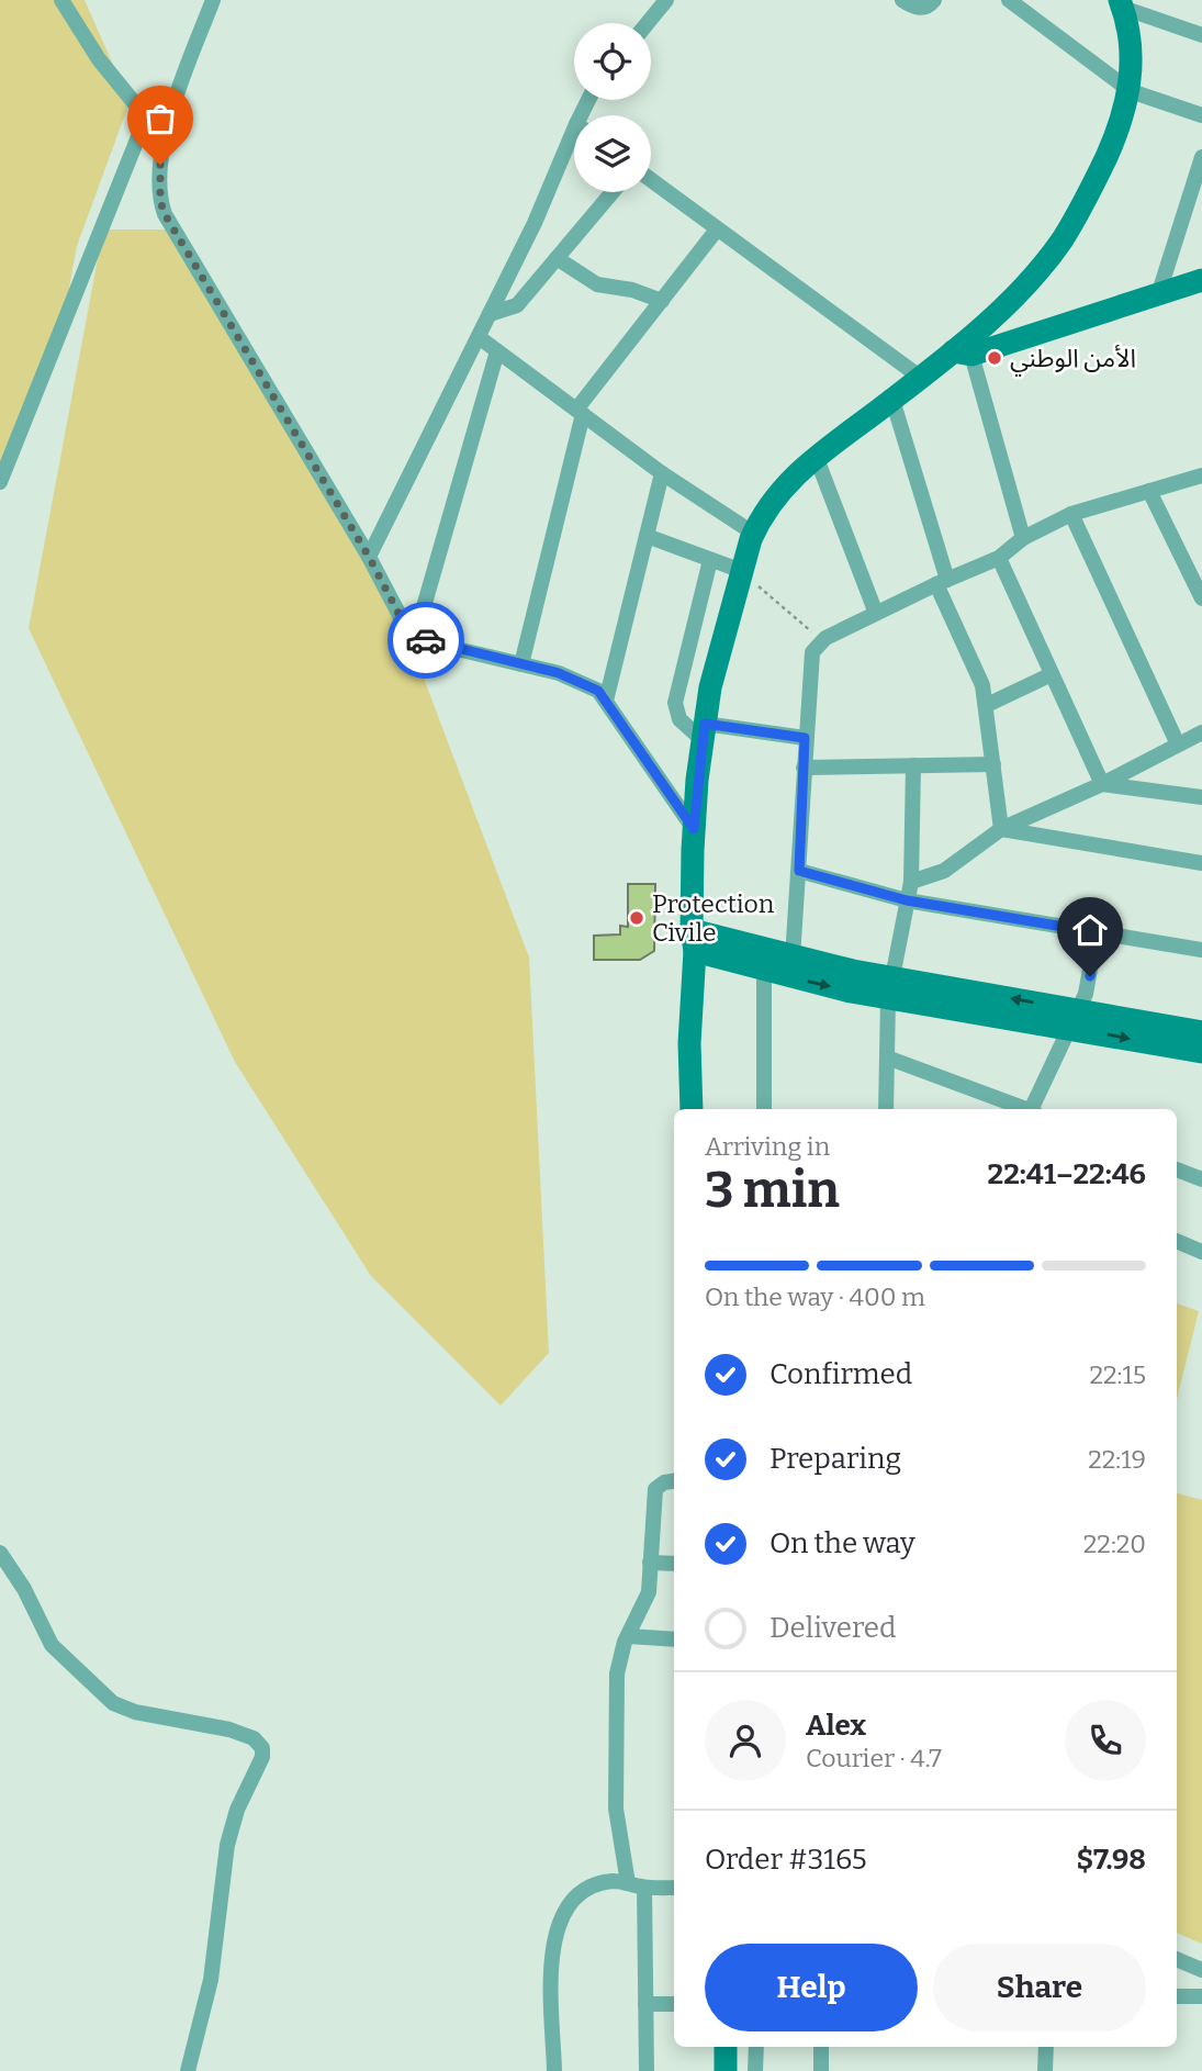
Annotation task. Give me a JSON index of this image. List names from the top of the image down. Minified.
{"places":["الأمن الوطني","Protection Civile"],"page":{"heading":["3 min","Arriving in","22:41–22:46"],"panel":["Alex","Courier · 4.7","Order #3165","$7.98"],"bar":"On the way · 400 m","list":[["Confirmed","22:15"],["Preparing","22:19"],["On the way","22:20"],"Delivered"],"buttons":["Help","Share"]}}
